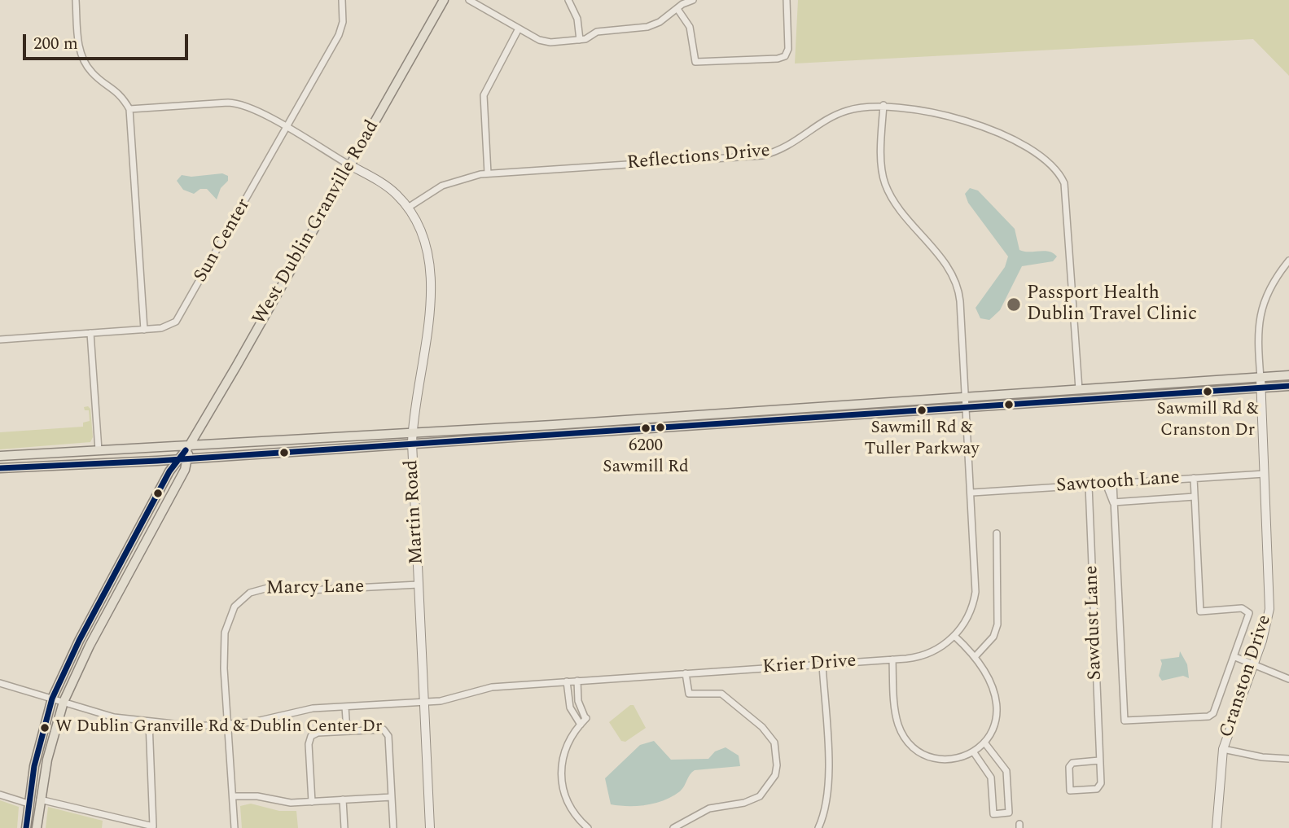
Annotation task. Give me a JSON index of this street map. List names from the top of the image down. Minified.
{"streets":{"main road":["West Dublin Granville Road"],"street":["Reflections Drive","Sun Center","Sawtooth Lane","Martin Road","Marcy Lane","Sawdust Lane","Krier Drive","Cranston Drive"]},"crossings":[["Reflections Drive","Martin Road"],["Reflections Drive","Krier Drive"],["West Dublin Granville Road","Martin Road"],["West Dublin Granville Road","Krier Drive"],["Sawtooth Lane","Sawdust Lane"],["Sawtooth Lane","Krier Drive"],["Sawtooth Lane","Cranston Drive"],["Martin Road","Marcy Lane"],["Martin Road","Krier Drive"],["Marcy Lane","Krier Drive"]],"places":["Passport Health Dublin Travel Clinic","Sawmill Rd & Cranston Dr","Sawmill Rd & Tuller Parkway","6200 Sawmill Rd","W Dublin Granville Rd & Dublin Center Dr"],"scale_bar":"200 m"}
